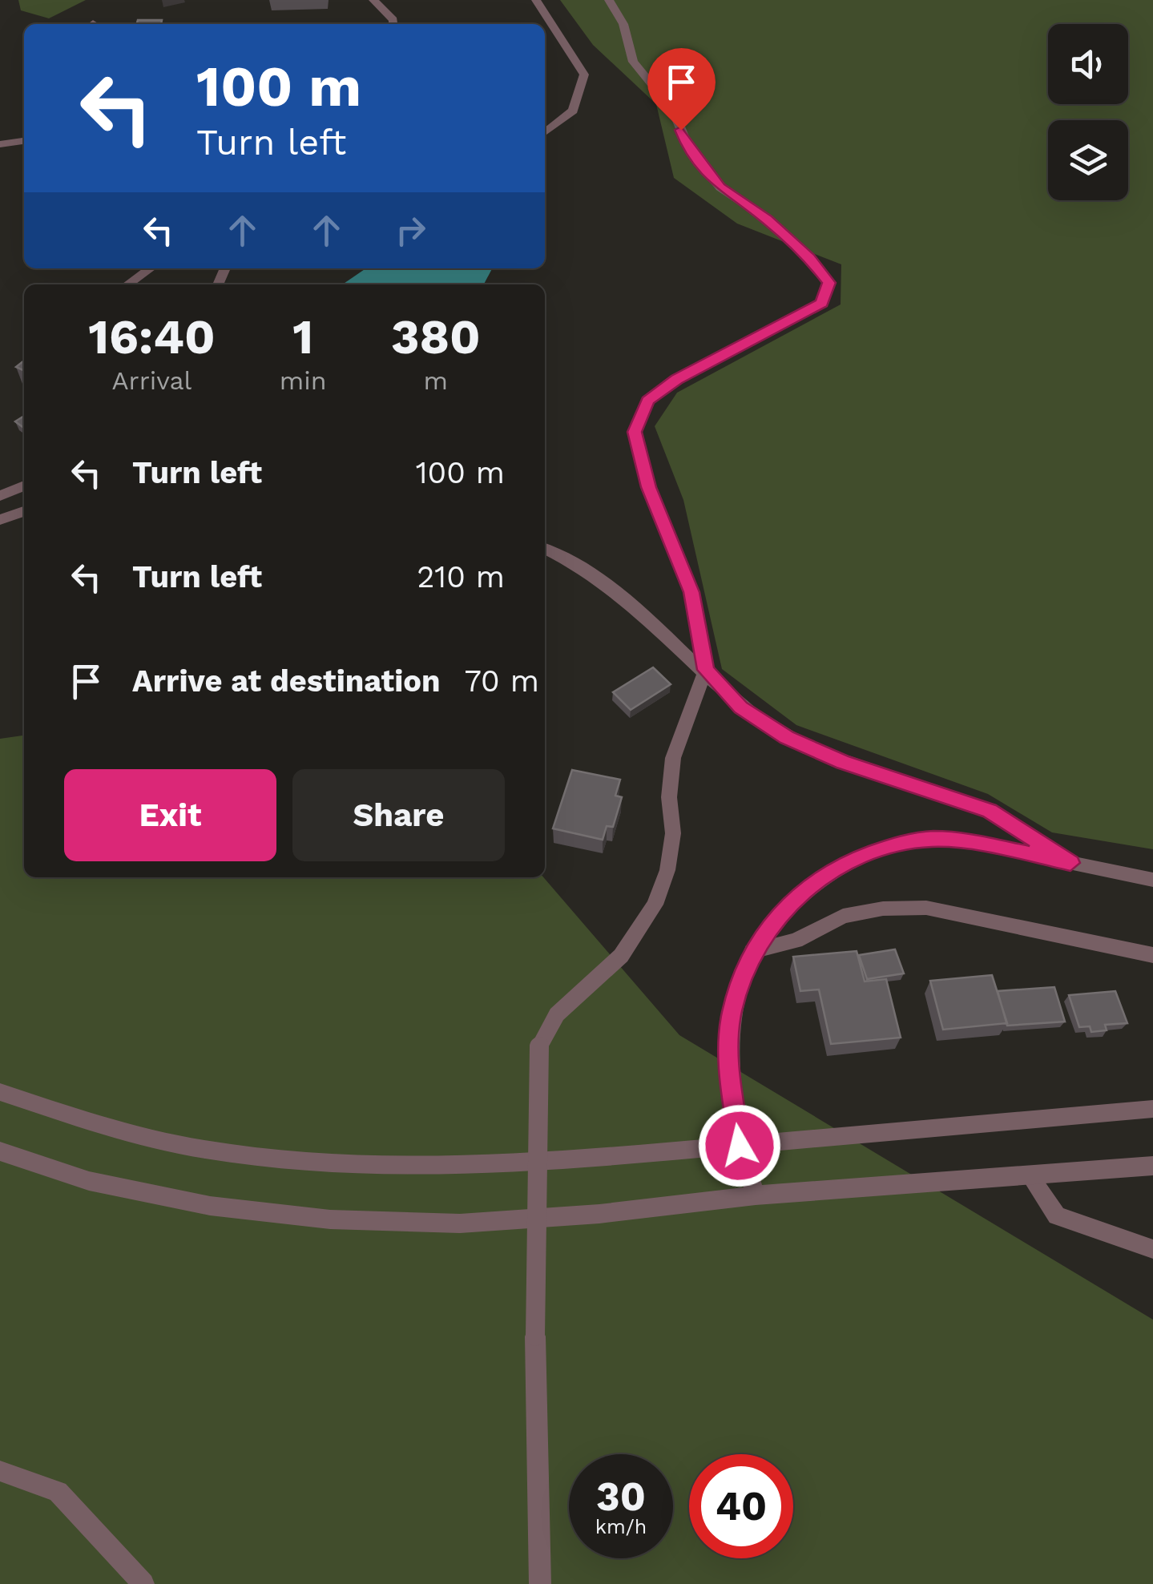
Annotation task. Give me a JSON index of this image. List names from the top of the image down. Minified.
{"page":{"turn":["100 m","Turn left"],"eta":["16:40","Arrival","1","min","380","m"],"list":[{"name":"Turn left","value":"100 m"},{"name":"Turn left","value":"210 m"},{"name":"Arrive at destination","value":"70 m"}],"buttons":["Exit","Share"],"speed":"30 km/h","limit":"40"}}
